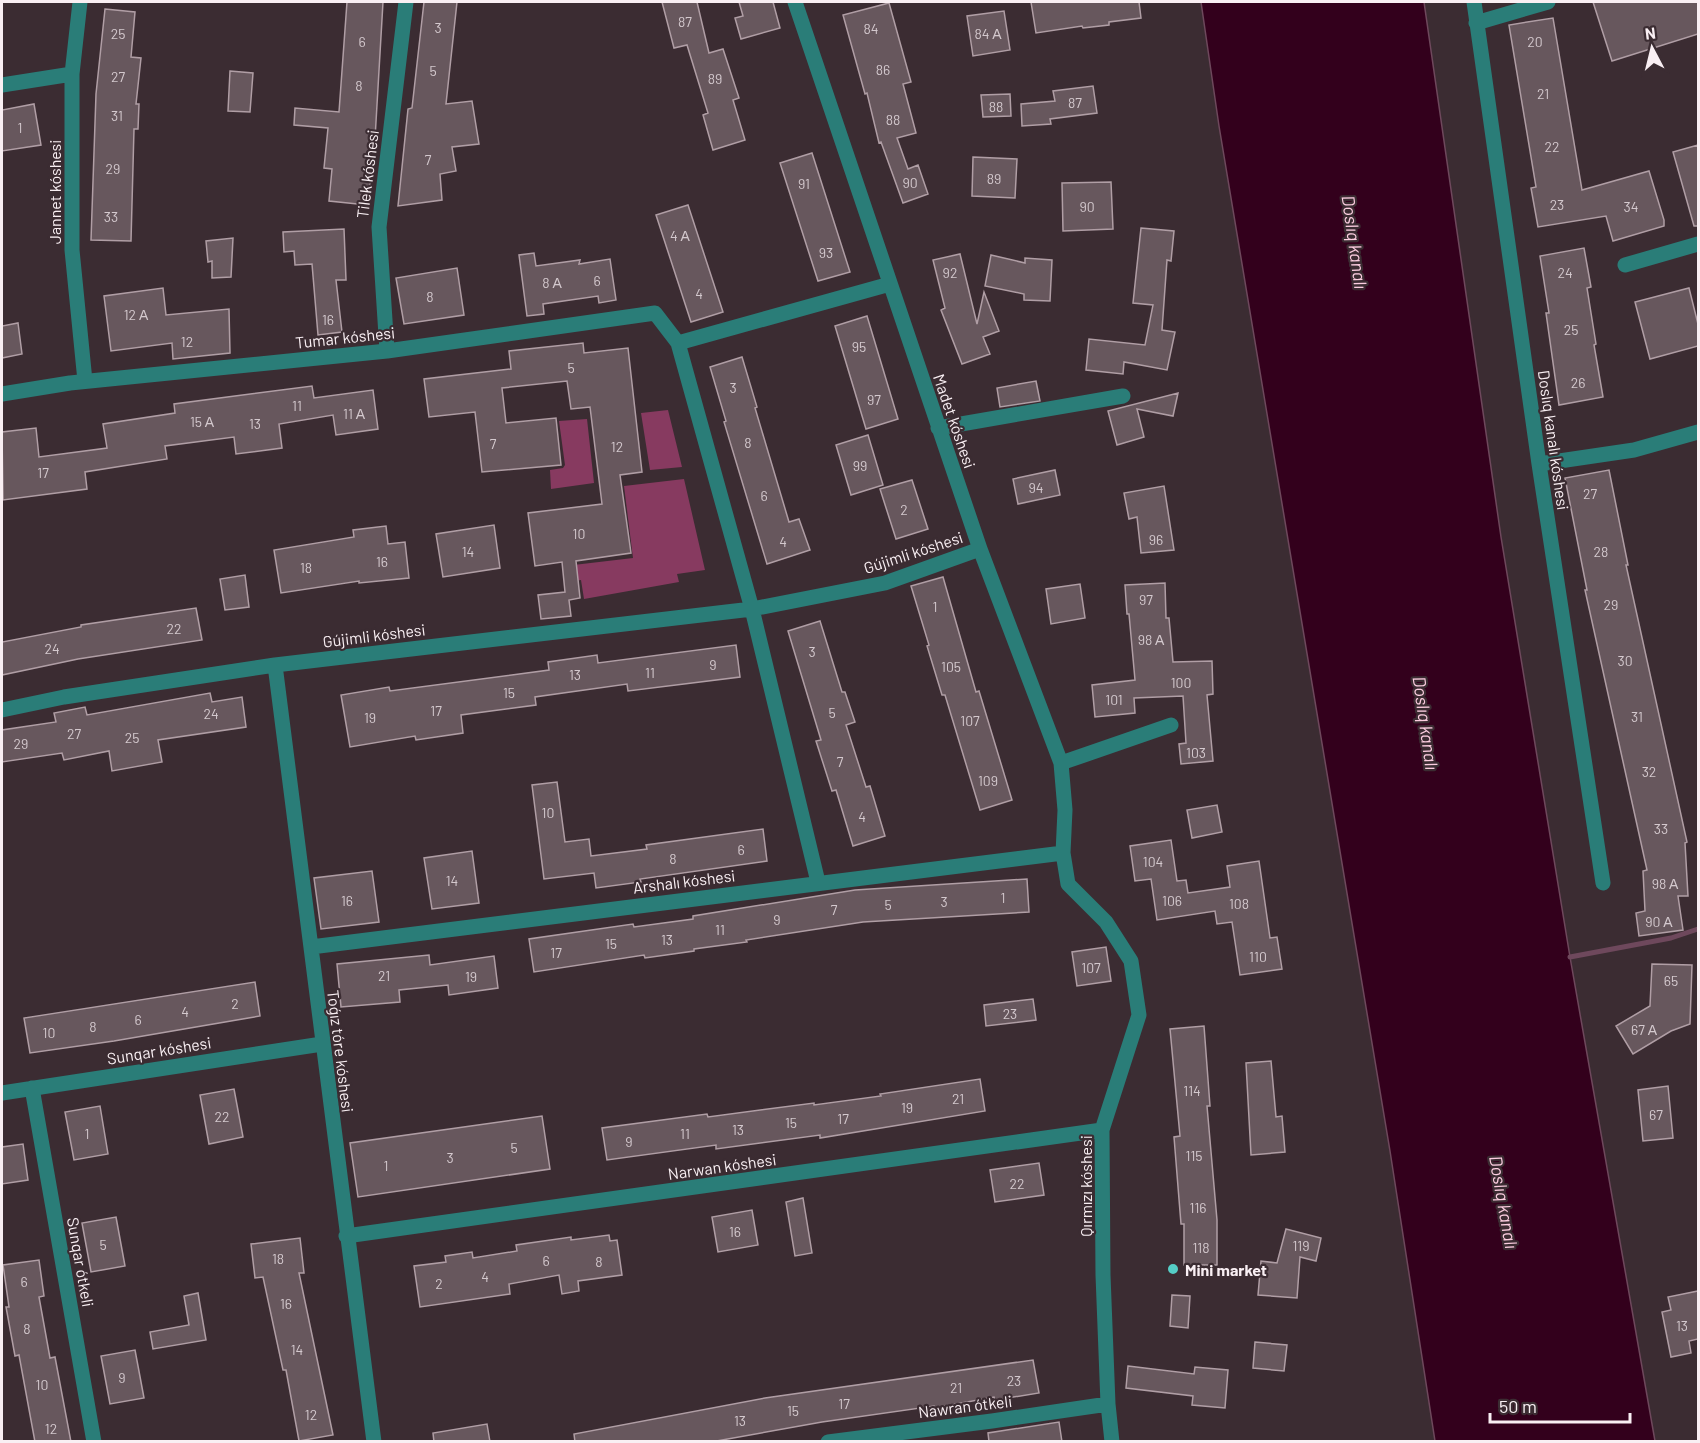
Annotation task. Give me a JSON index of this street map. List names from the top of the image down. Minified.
{"streets":{"street":["Tilek kóshesi","Jannet kóshesi","Tumar kóshesi","Madet kóshesi","Doslıq kanalı kóshesi","Gújimli kóshesi","Arshalı kóshesi","Sunqar kóshesi","Toǵız tóre kóshesi","Narwan kóshesi","Qırmızı kóshesi","Sunqar ótkeli","Nawran ótkeli"]},"crossings":[["Tilek kóshesi","Tumar kóshesi"],["Jannet kóshesi","Tumar kóshesi"],["Tumar kóshesi","Gújimli kóshesi"],["Madet kóshesi","Gújimli kóshesi"],["Madet kóshesi","Arshalı kóshesi"],["Madet kóshesi","Qırmızı kóshesi"],["Gújimli kóshesi","Toǵız tóre kóshesi"],["Arshalı kóshesi","Toǵız tóre kóshesi"],["Arshalı kóshesi","Qırmızı kóshesi"],["Sunqar kóshesi","Toǵız tóre kóshesi"],["Sunqar kóshesi","Sunqar ótkeli"],["Toǵız tóre kóshesi","Narwan kóshesi"],["Narwan kóshesi","Qırmızı kóshesi"],["Qırmızı kóshesi","Nawran ótkeli"]],"water":["Doslıq kanalı"],"places":["Mini market"],"house_numbers":["87","3","84","25","84 А","6","20","86","5","27","89","8","21","87","88","31","88","1","22","7","29","89","90","91","23","90","34","33","4 А","93","92","24","6","8 А","4","8","12 А","16","25","12","95","5","26","3","97","11","11 А","15 А","13","8","7","12","99","17","94","27","6","2","10","96","4","14","28","16","18","97","29","1","22","98 А","24","3","30","9","105","11","13","100","15","101","17","5","24","31","19","107","27","25","29","103","7","32","109","10","4","33","6","8","104","14","98 А","1","16","106","3","108","5","7","9","90 А","11","13","15","17","110","107","21","19","65","2","4","23","6","8","67 А","10","114","21","19","67","22","17","15","13","1","11","9","5","115","3","1","22","116","16","5","119","118","18","6","8","4","6","2","16","13","8","14","9","23","10","21","17","15","12","13","12"],"scale_bar":"50 m","north":"top"}
